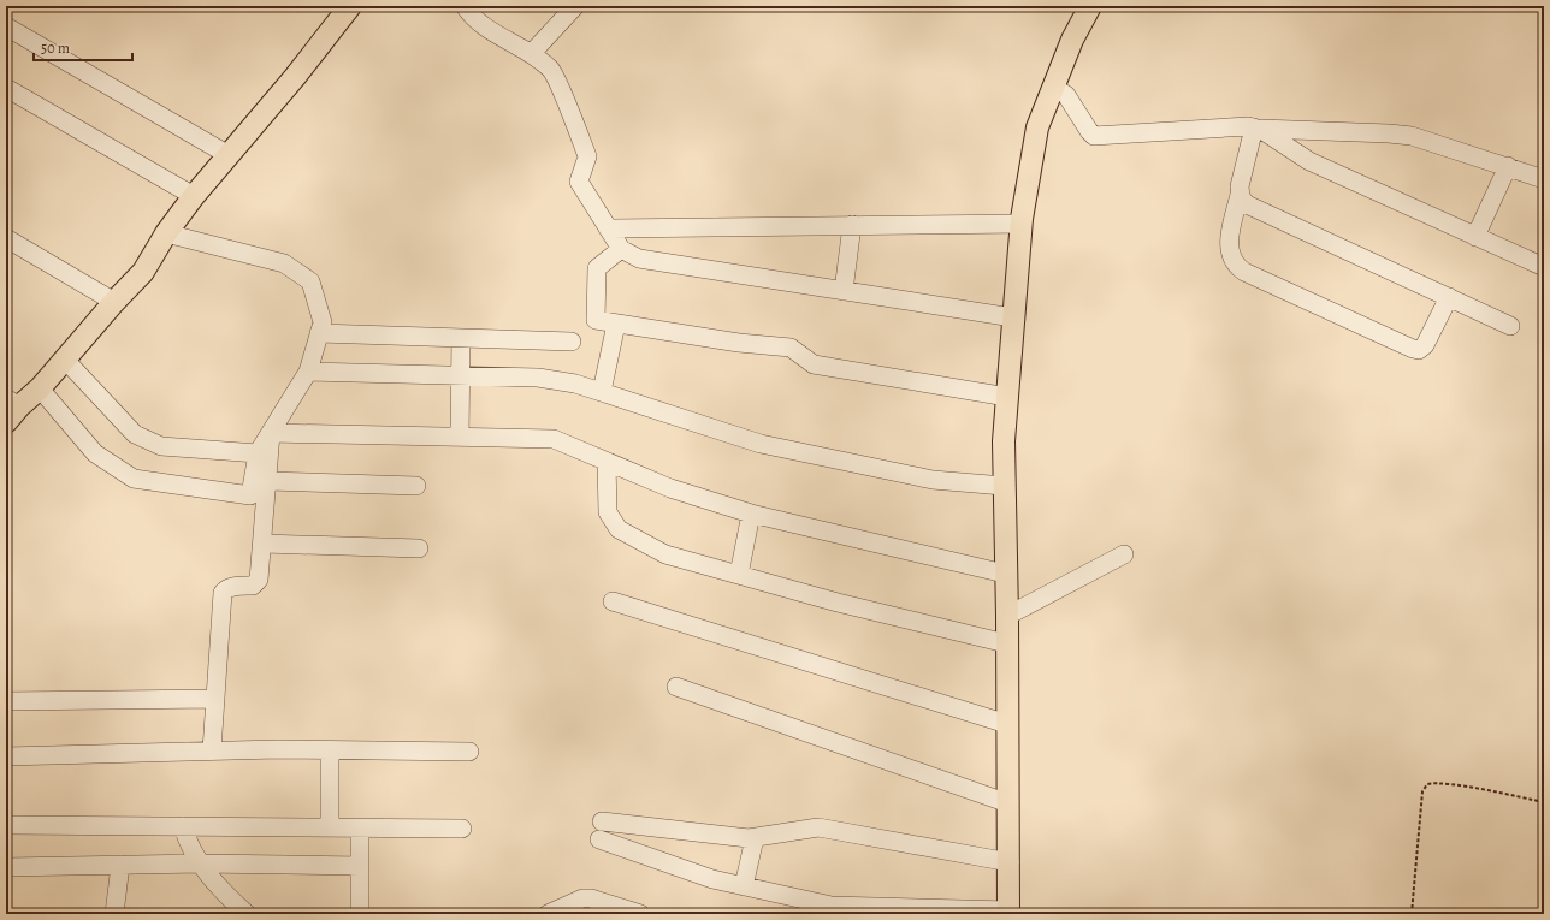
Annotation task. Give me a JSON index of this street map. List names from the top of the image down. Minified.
{"scale_bar":"50 m"}
